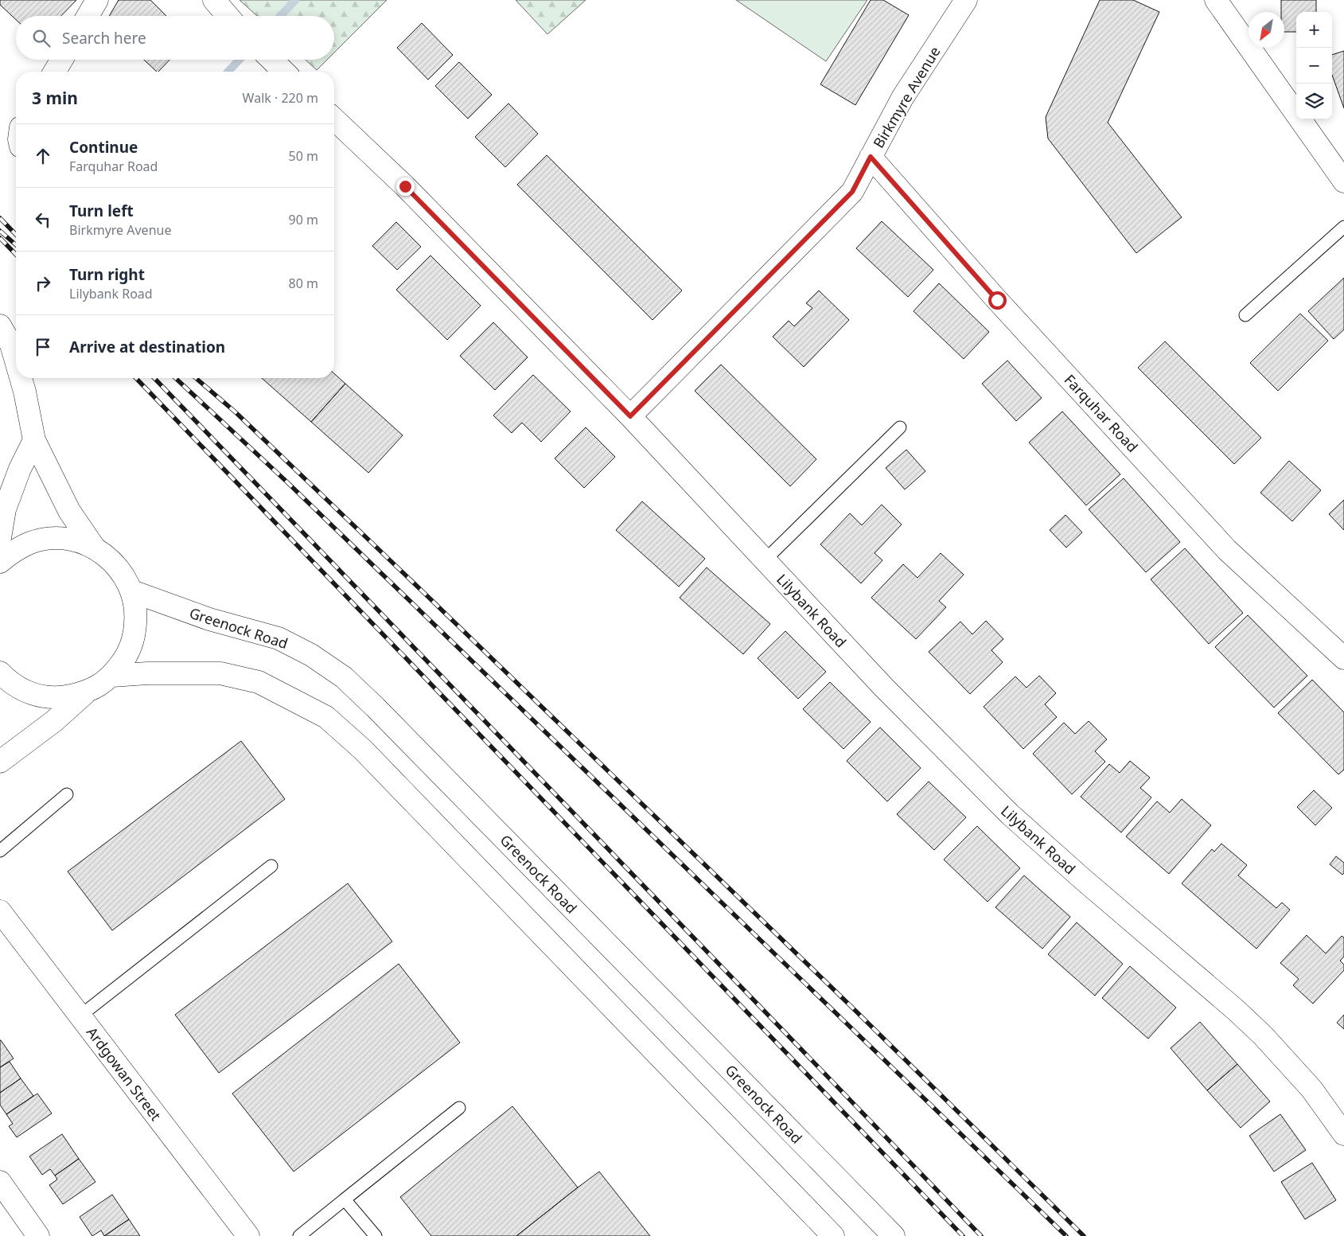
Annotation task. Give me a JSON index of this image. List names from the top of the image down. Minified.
{"streets":{"main road":["Birkmyre Avenue","Farquhar Road","Lilybank Road","Greenock Road","Ardgowan Street"]},"crossings":[["Birkmyre Avenue","Farquhar Road"],["Birkmyre Avenue","Lilybank Road"]],"north":"bottom left","page":{"map_buttons":["+","−"],"search":"Search here","heading":["3 min","Walk · 220 m"],"list":[["Continue","Farquhar Road","50 m"],["Turn left","Birkmyre Avenue","90 m"],["Turn right","Lilybank Road","80 m"],"Arrive at destination"]}}
